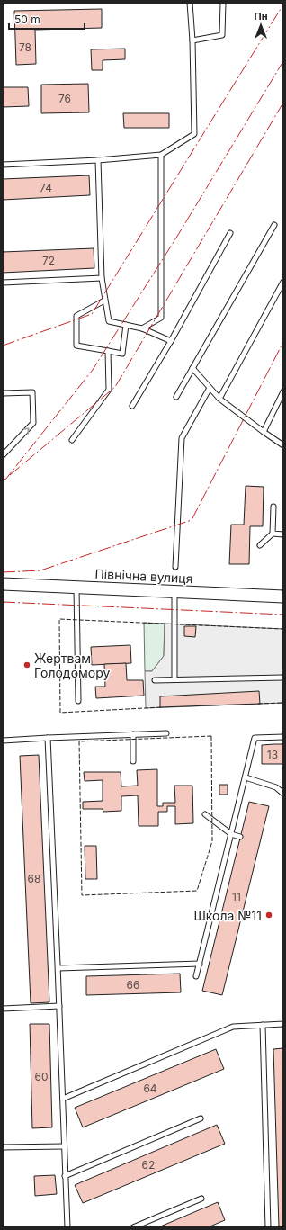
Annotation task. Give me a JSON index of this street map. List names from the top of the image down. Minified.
{"streets":{"street":["Північна вулиця"]},"places":["Жертвам Голодомору","Школа №11"],"house_numbers":["78","76","74","72","13","68","11","66","60","64","62"],"scale_bar":"50 m","north":"top"}
